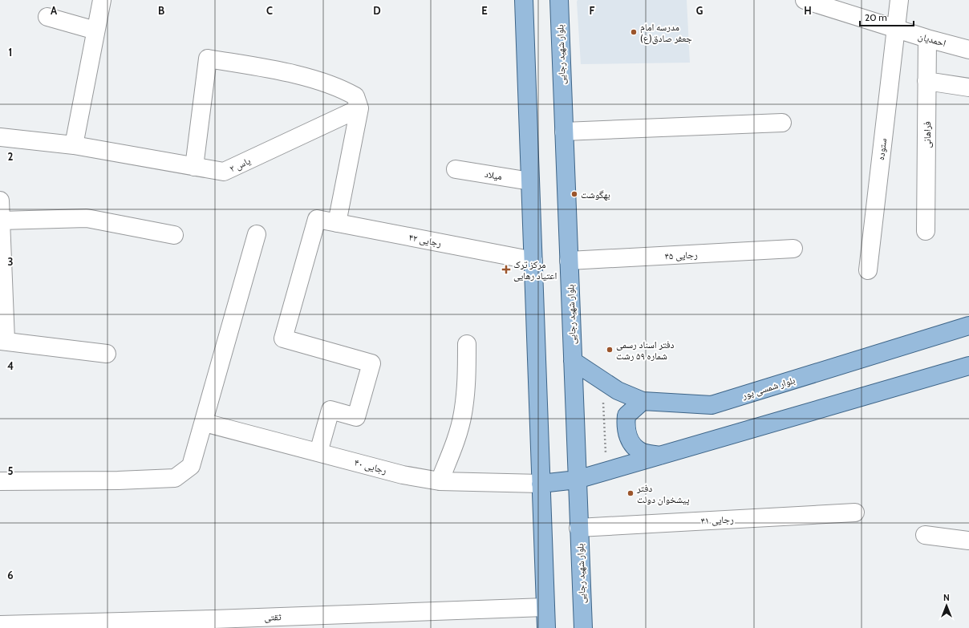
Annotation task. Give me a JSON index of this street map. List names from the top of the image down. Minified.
{"streets":{"main road":["بلوار شهید رجایی","بلوار شمسی پور"],"street":["احمدیان","فراهانی","ستوده","یاس ۲","میلاد","رجایی ۴۲","رجایی ۴۵","رجایی ۴۰","رجایی ۴۱","ثقتی"]},"crossings":[["احمدیان","فراهانی"],["احمدیان","ستوده"],["بلوار شهید رجایی","رجایی ۴۵"],["بلوار شهید رجایی","بلوار شمسی پور"],["بلوار شهید رجایی","رجایی ۴۱"],["رجایی ۴۲","رجایی ۴۰"]],"places":{"other":["مدرسه امام جعفر صادق(ع)","بهگوشت","دفتر اسناد رسمی شماره ۵۹ رشت","دفتر پیشخوان دولت"],"health":["مرکز ترک اعتیاد رهایی"]},"scale_bar":"20 m","north":"top","grid":{"columns":["A","B","C","D","E","F","G","H"],"rows":["1","2","3","4","5","6"]}}
